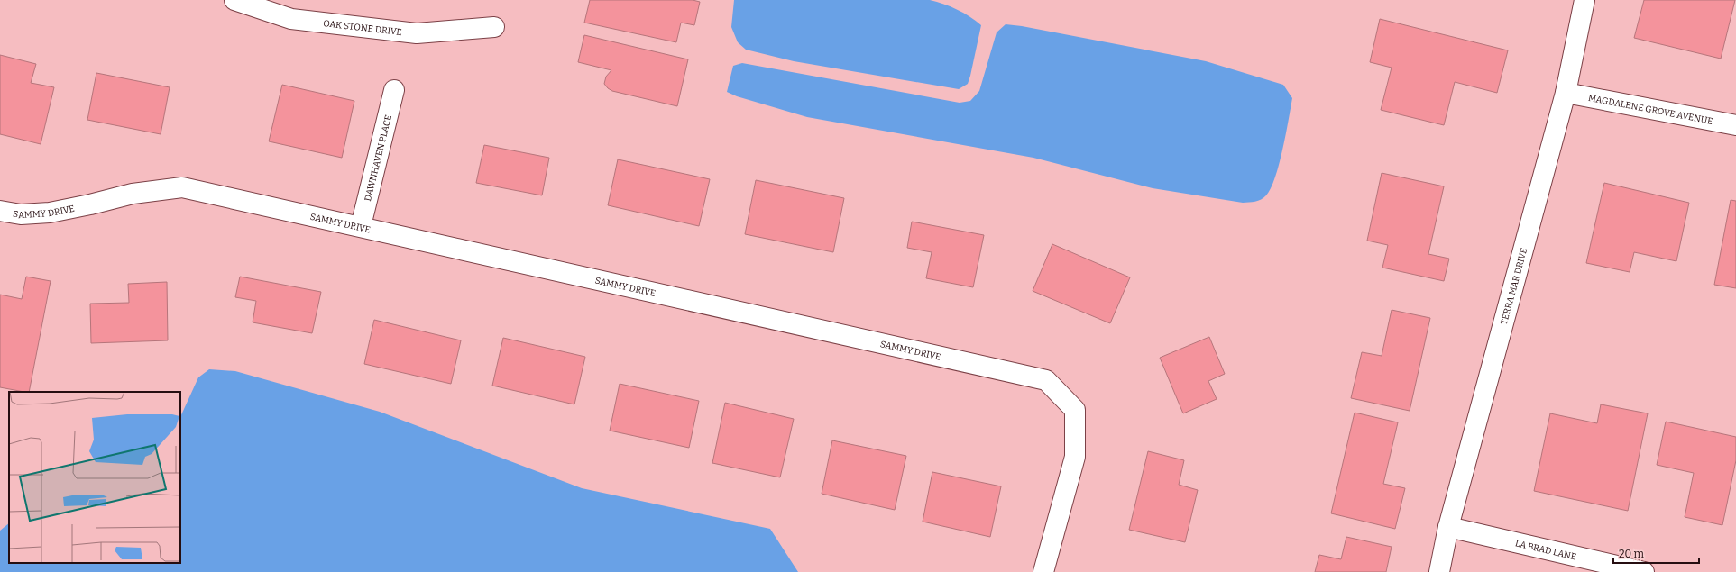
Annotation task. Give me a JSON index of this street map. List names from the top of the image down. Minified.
{"streets":{"street":["OAK STONE DRIVE","MAGDALENE GROVE AVENUE","DAWNHAVEN PLACE","SAMMY DRIVE","TERRA MAR DRIVE","LA BRAD LANE"]},"crossings":[["MAGDALENE GROVE AVENUE","TERRA MAR DRIVE"],["DAWNHAVEN PLACE","SAMMY DRIVE"],["TERRA MAR DRIVE","LA BRAD LANE"]],"scale_bar":"20 m"}
